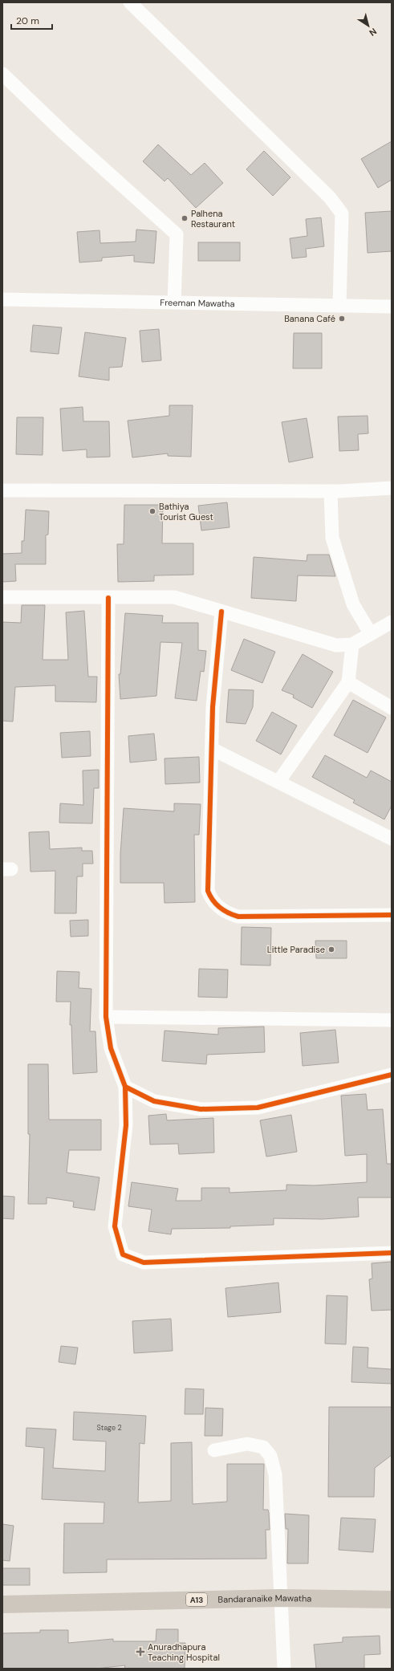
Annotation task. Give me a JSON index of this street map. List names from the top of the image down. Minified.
{"streets":{"highway":["Bandaranaike Mawatha","A13"],"street":["Freeman Mawatha"]},"places":{"other":["Palhena Restaurant","Banana Café","Bathiya Tourist Guest","Little Paradise"],"health":["Anuradhapura Teaching Hospital"]},"house_numbers":["Stage 2"],"scale_bar":"20 m","north":"bottom right"}
